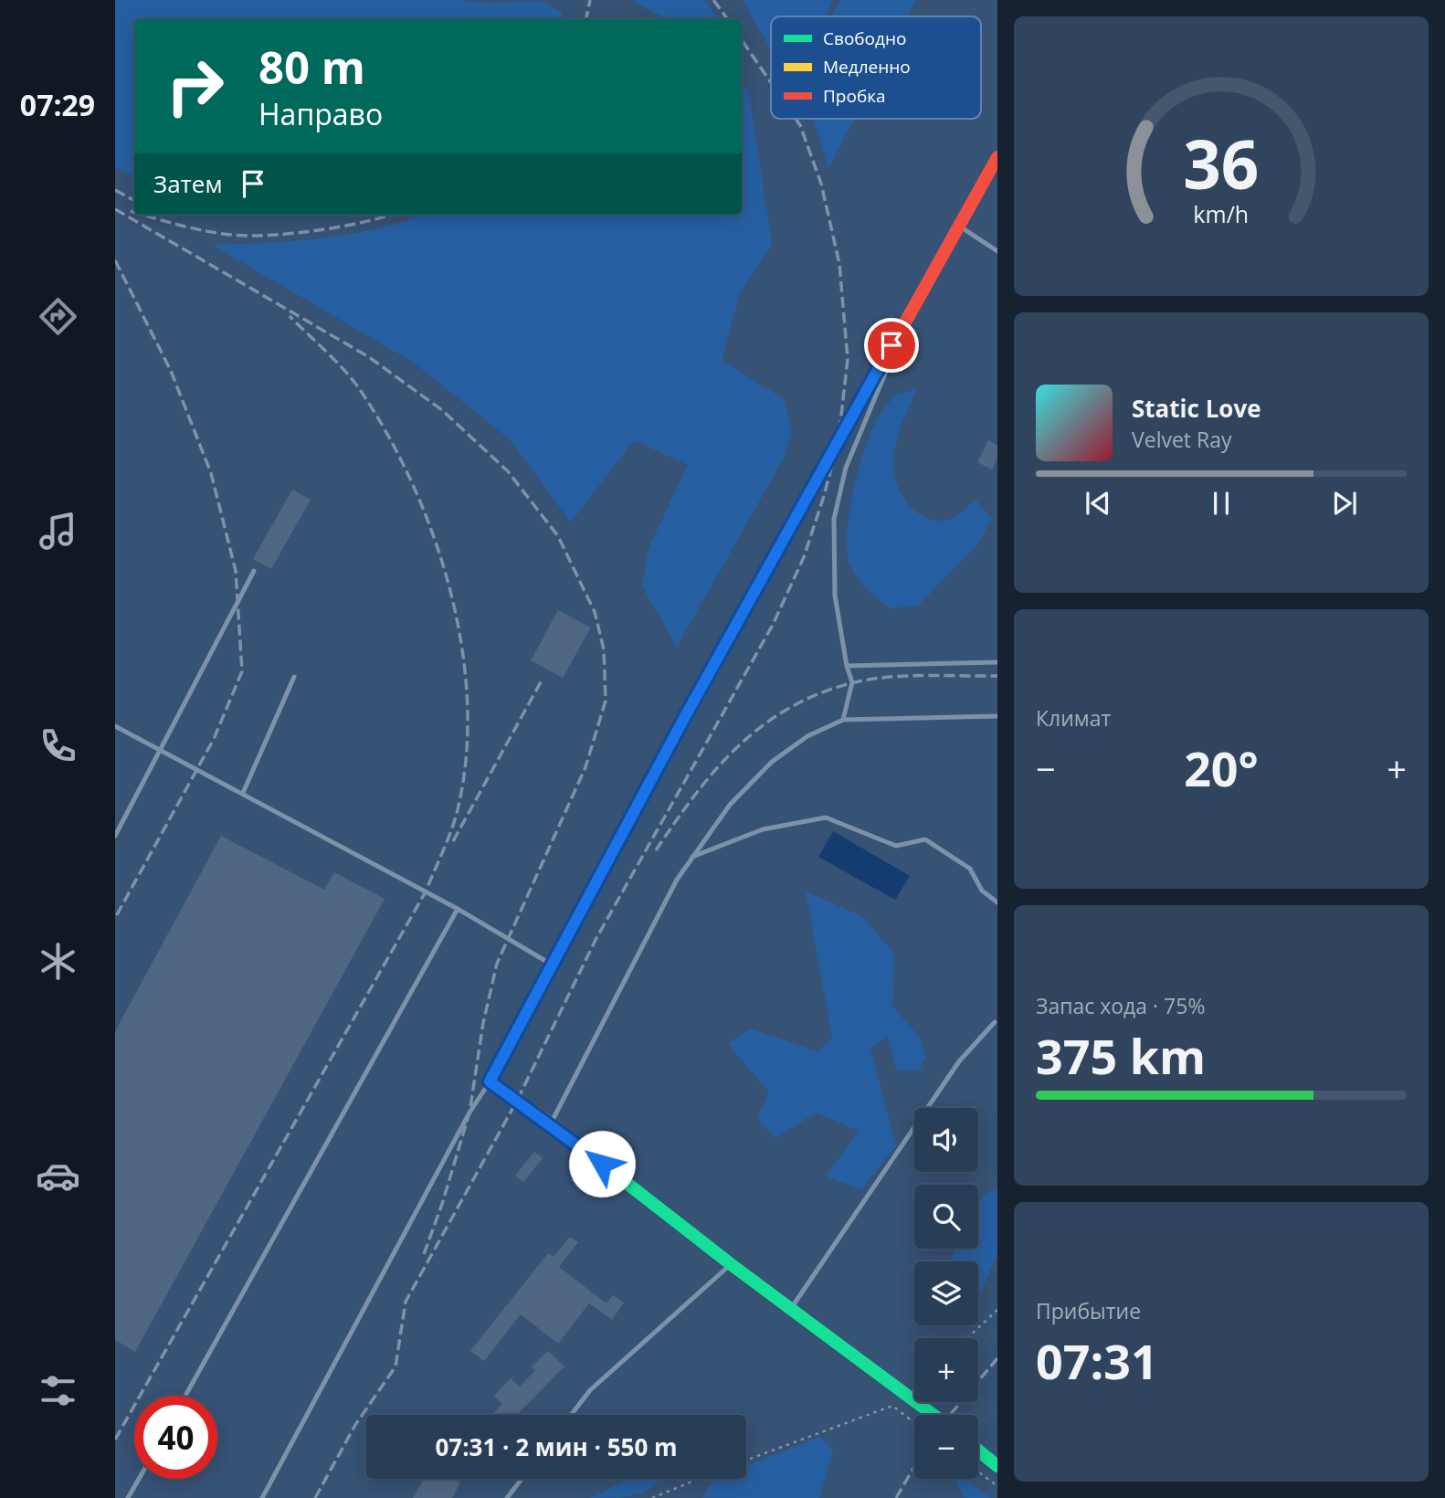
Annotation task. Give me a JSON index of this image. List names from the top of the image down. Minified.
{"legend":["Свободно","Медленно","Пробка"],"page":{"tabs":"07:29","turn":["80 m","Направо"],"then":"Затем","song":["Static Love","Velvet Ray"],"tile":["Климат",["Запас хода · 75%","375 km"],["Прибытие","07:31"]],"heat":["−","20°","+"],"map_buttons":["+","−"],"limit":"40","trip":"07:31 · 2 мин · 550 m","gauge":["36","km/h"]}}
